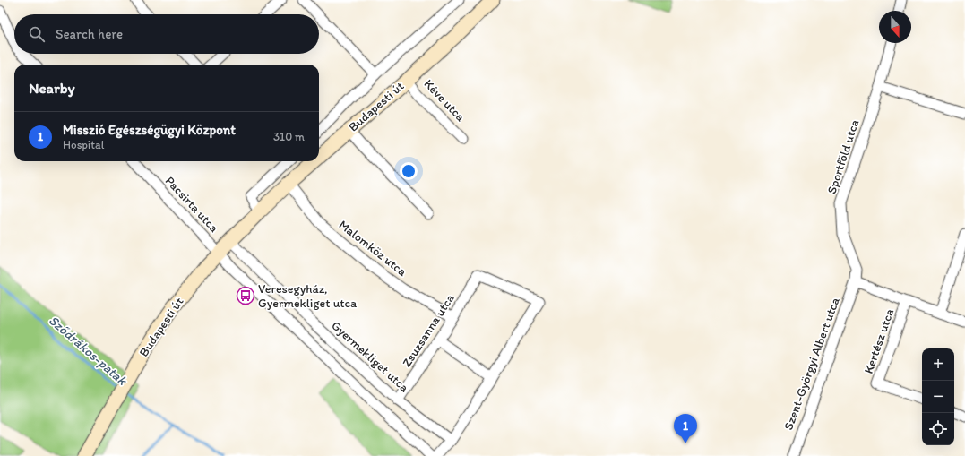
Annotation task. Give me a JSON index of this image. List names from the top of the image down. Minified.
{"streets":{"street":["Kéve utca","Budapesti út","Sportföld utca","Pacsirta utca","Malomköz utca","Zsuzsanna utca","Kertész utca","Gyermekliget utca","Szent-Györgyi Albert utca"]},"crossings":[["Kéve utca","Budapesti út"],["Budapesti út","Pacsirta utca"],["Budapesti út","Malomköz utca"],["Budapesti út","Gyermekliget utca"],["Sportföld utca","Szent-Györgyi Albert utca"],["Malomköz utca","Zsuzsanna utca"],["Zsuzsanna utca","Gyermekliget utca"]],"water":["Sződrákos-patak"],"places":{"bus stop":["Veresegyház, Gyermekliget utca"]},"north":"bottom","page":{"search":"Search here","heading":"Nearby","list":[{"mark":"1","name":"Misszió Egészségügyi Központ","note":"Hospital","value":"310 m"}],"map_buttons":["+","−"],"pins":"1"}}
